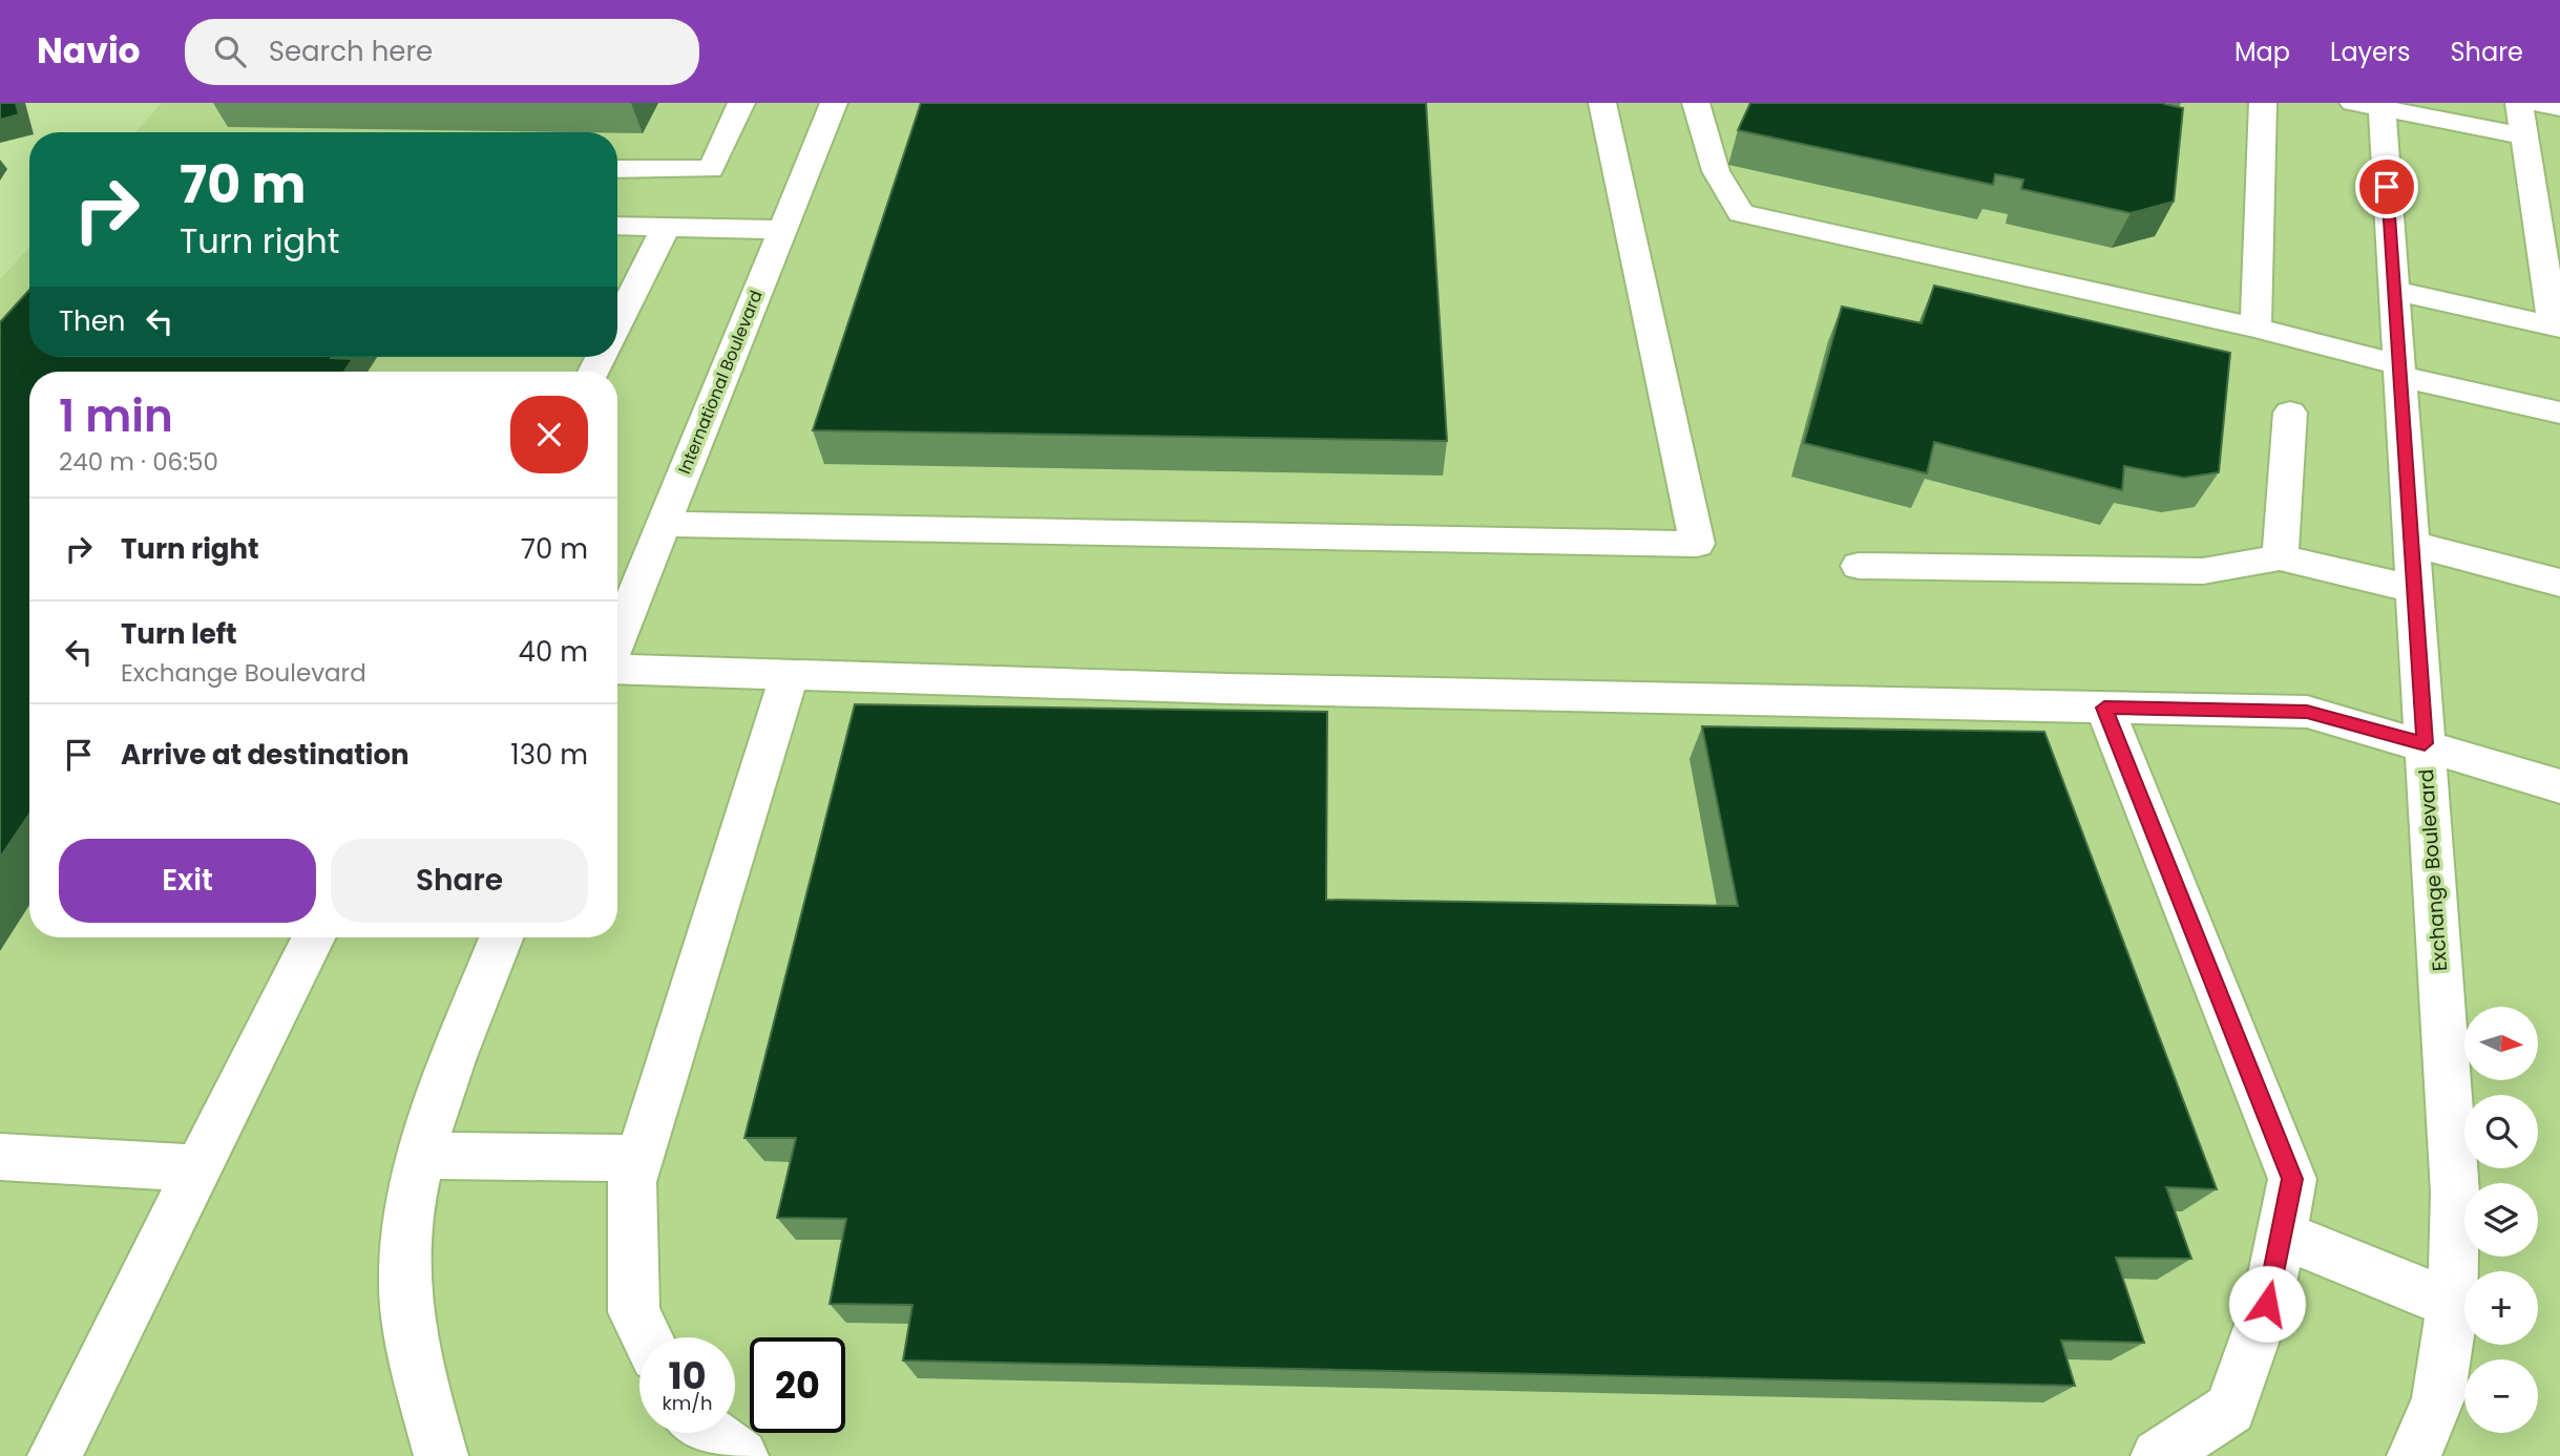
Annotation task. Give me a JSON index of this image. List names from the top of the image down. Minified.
{"streets":{"street":["International Boulevard","Exchange Boulevard"]},"north":"right","page":{"header":"Navio","search":"Search here","nav":["Map","Layers","Share"],"turn":["70 m","Turn right"],"then":"Then","heading":["1 min","240 m · 06:50"],"list":[{"name":"Turn right","value":"70 m"},{"name":"Turn left","note":"Exchange Boulevard","value":"40 m"},{"name":"Arrive at destination","value":"130 m"}],"buttons":["Exit","Share"],"map_buttons":["+","−"],"speed":"10 km/h","limit":"20"}}
